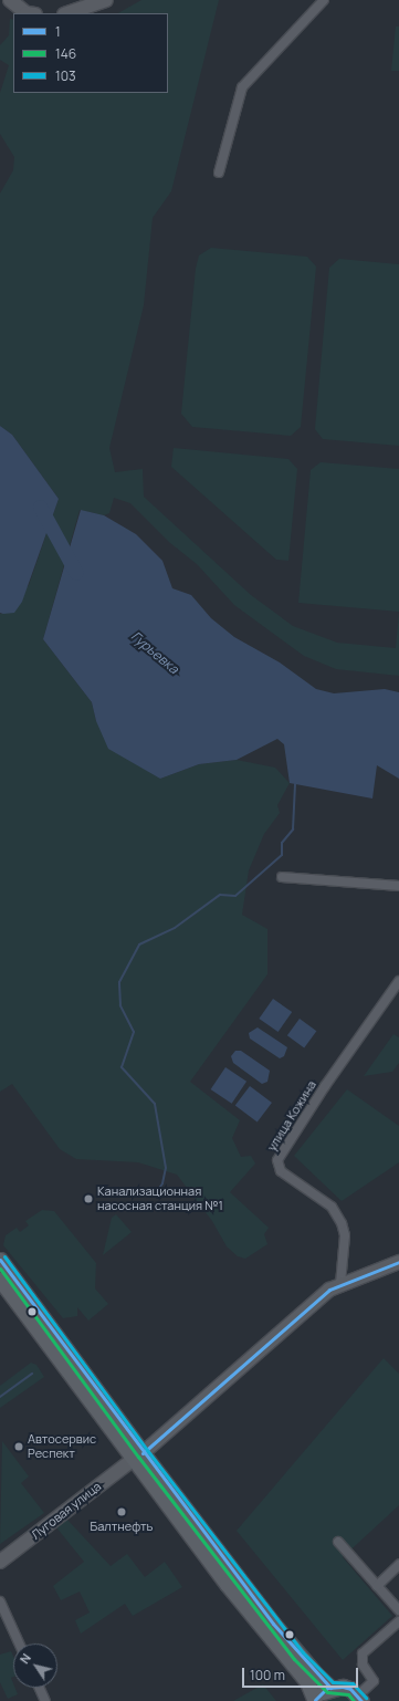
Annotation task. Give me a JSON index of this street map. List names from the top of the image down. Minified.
{"streets":{"street":["улица Кожина","Луговая улица"]},"crossings":[["улица Кожина","Луговая улица"]],"water":["Гурьевка"],"places":["Канализационная насосная станция №1","Автосервис Респект","Балтнефть"],"lines":["transit line 103","transit line 1","transit line 146"],"legend":["1","146","103"],"scale_bar":"100 m","north":"top left"}
